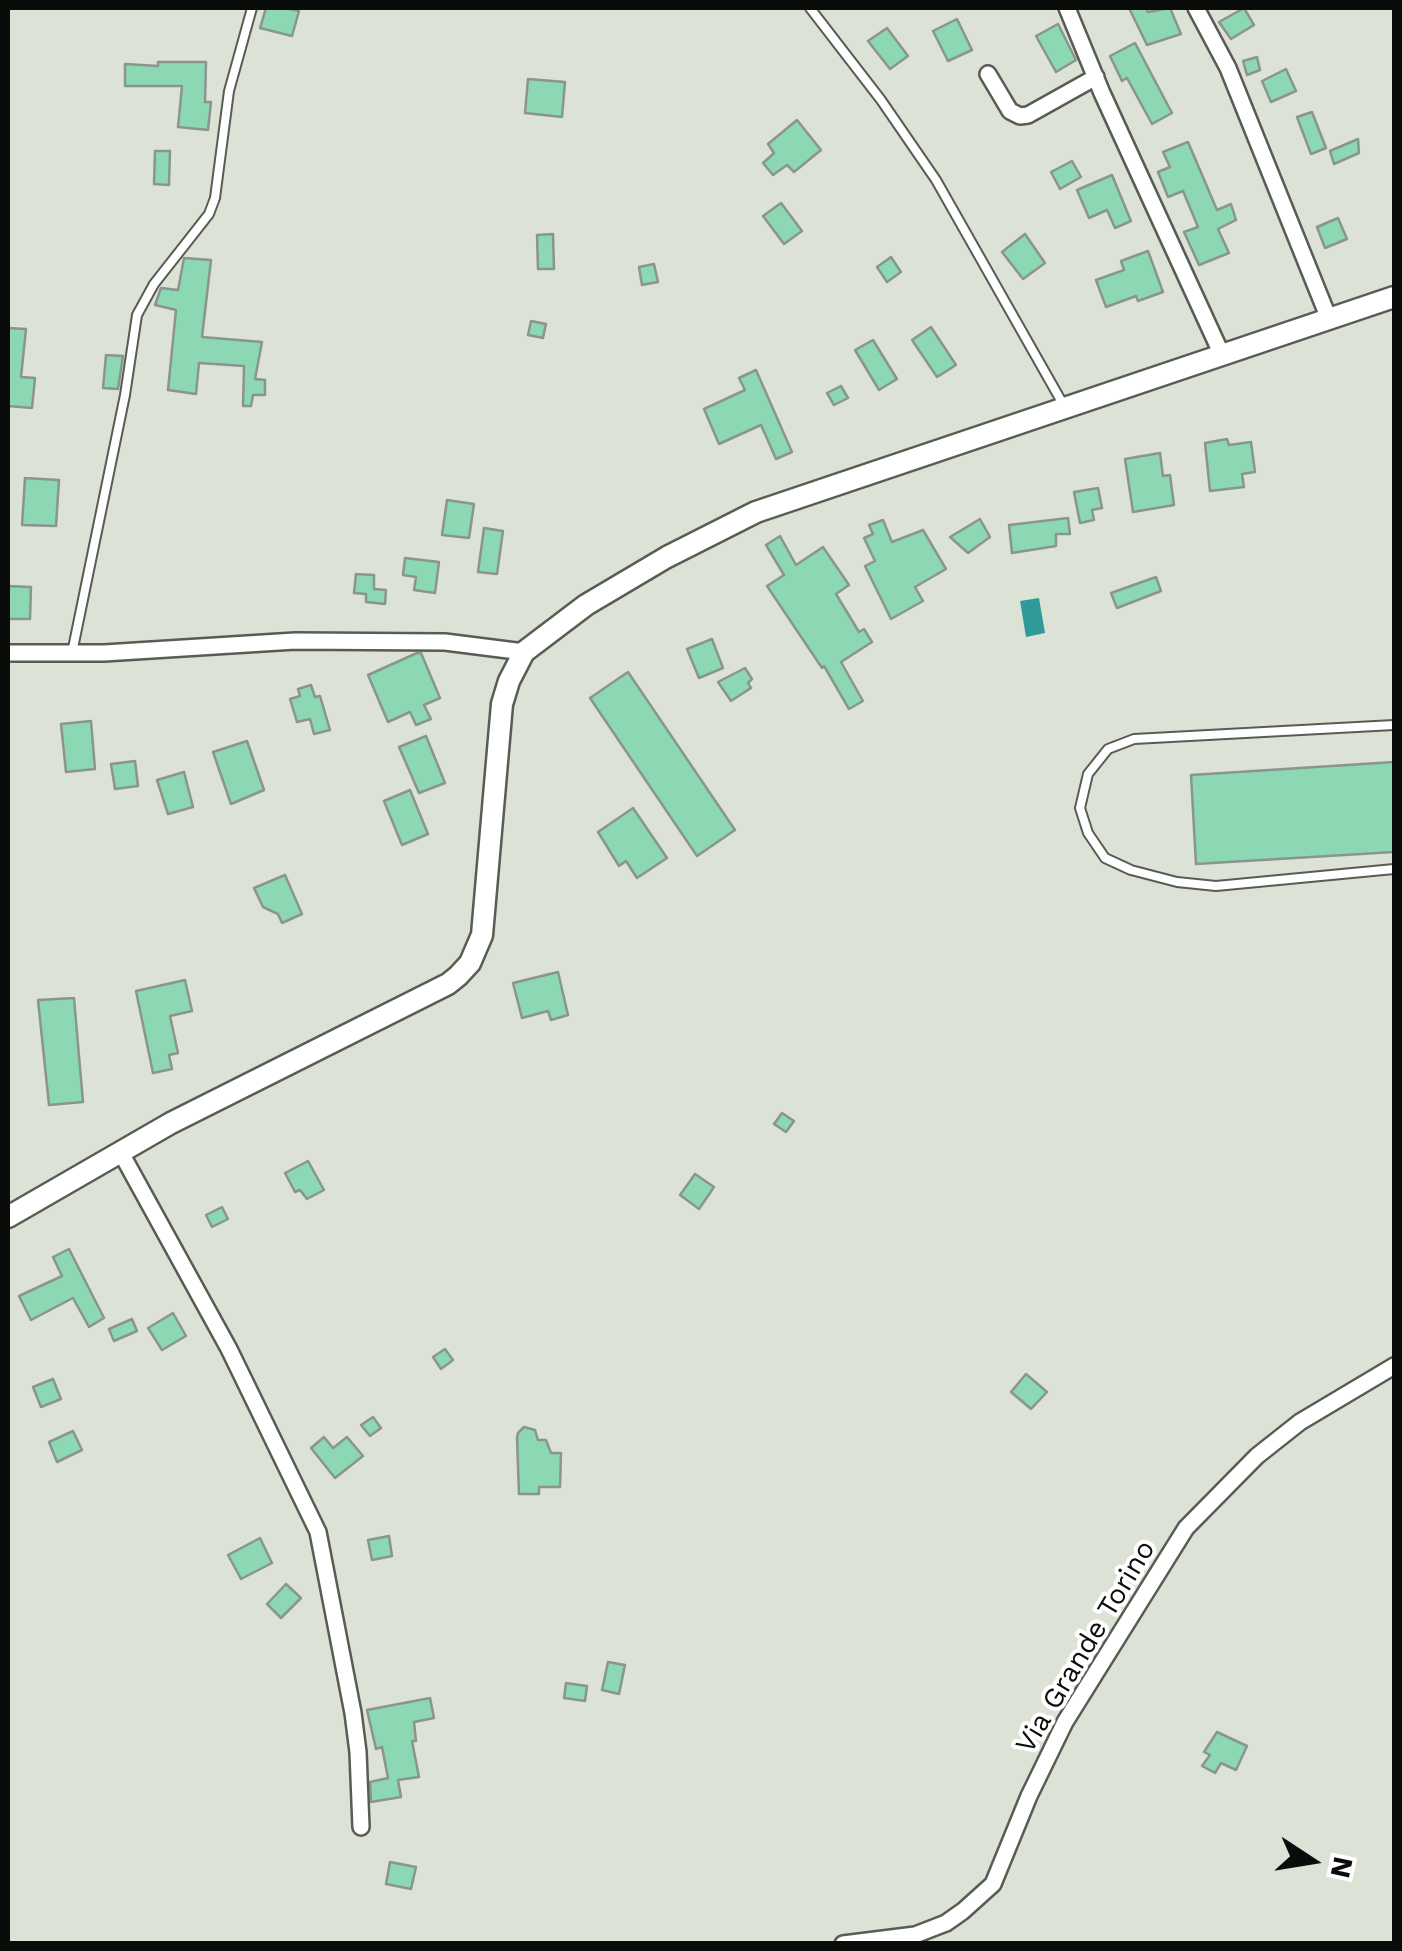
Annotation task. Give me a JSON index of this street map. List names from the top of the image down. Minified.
{"streets":{"street":["Via Grande Torino"]},"north":"right"}
